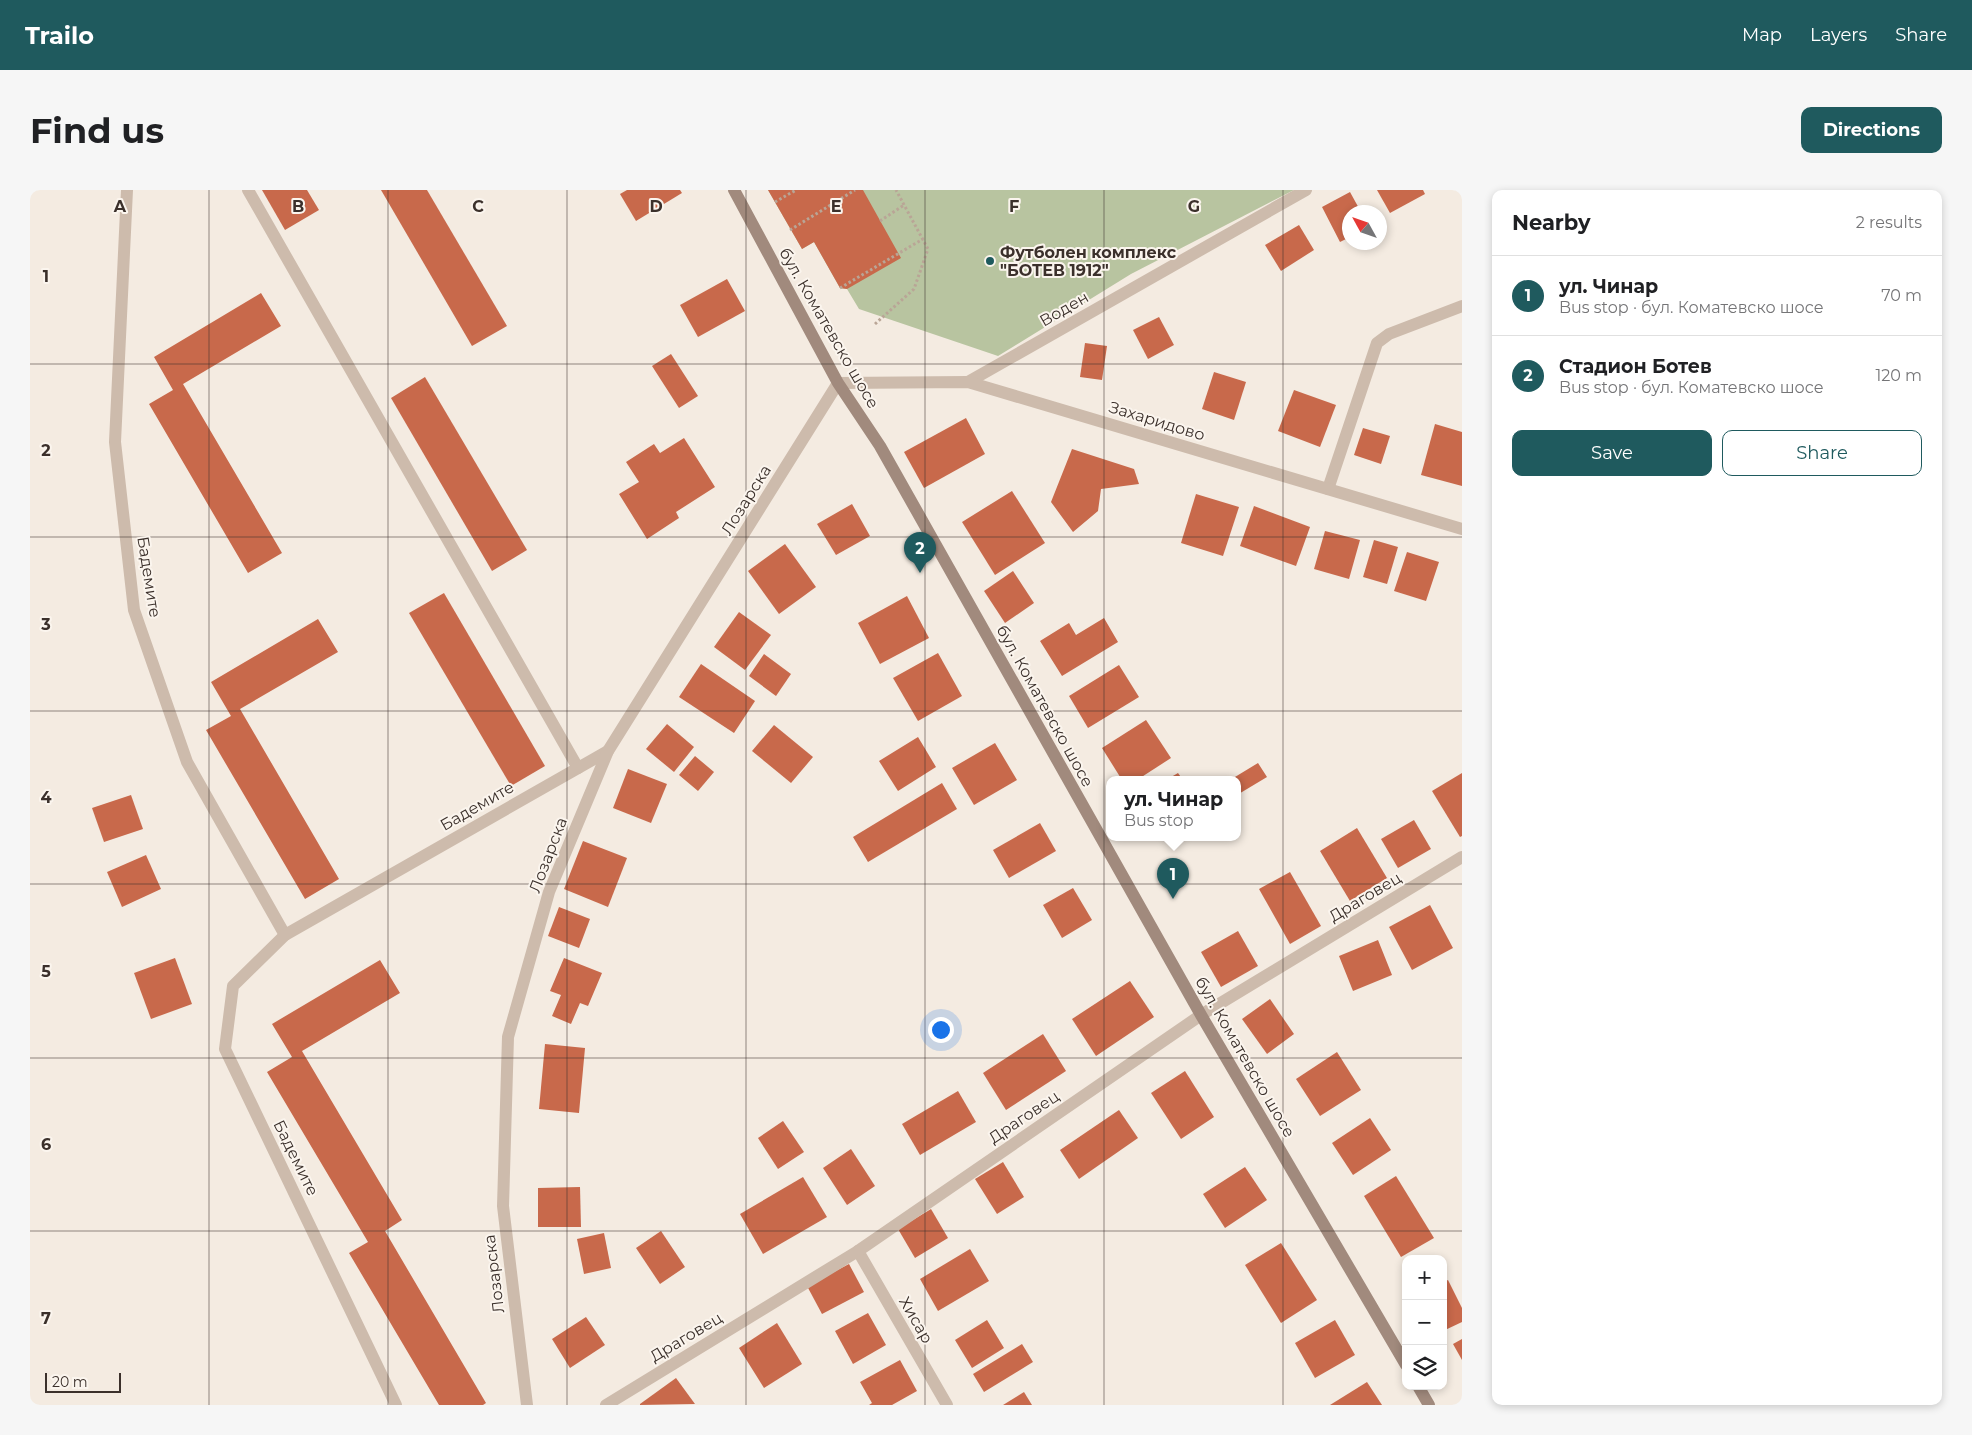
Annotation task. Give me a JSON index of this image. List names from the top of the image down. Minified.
{"streets":{"main road":["бул. Коматевско шосе"],"street":["Воден","Захаридово","Лозарска","Бадемите","Драговец","Хисар"]},"crossings":[["Воден","Захаридово"],["бул. Коматевско шосе","Захаридово"],["бул. Коматевско шосе","Лозарска"],["бул. Коматевско шосе","Драговец"],["Захаридово","Лозарска"],["Лозарска","Бадемите"],["Драговец","Хисар"]],"places":["Футболен комплекс \"БОТЕВ 1912\""],"scale_bar":"20 m","north":"top left","page":{"header":"Trailo","nav":["Map","Layers","Share"],"buttons":["Directions",["Save","Share"]],"title":"Find us","heading":["Nearby","2 results"],"list":[{"mark":"1","name":"ул. Чинар","note":"Bus stop · бул. Коматевско шосе","value":"70 m"},{"mark":"2","name":"Стадион Ботев","note":"Bus stop · бул. Коматевско шосе","value":"120 m"}],"pins":["2","1"],"popup":["ул. Чинар","Bus stop"],"map_buttons":["+","−"],"scale":"20 m"},"grid":{"columns":["A","B","C","D","E","F","G"],"rows":["1","2","3","4","5","6","7"]}}
